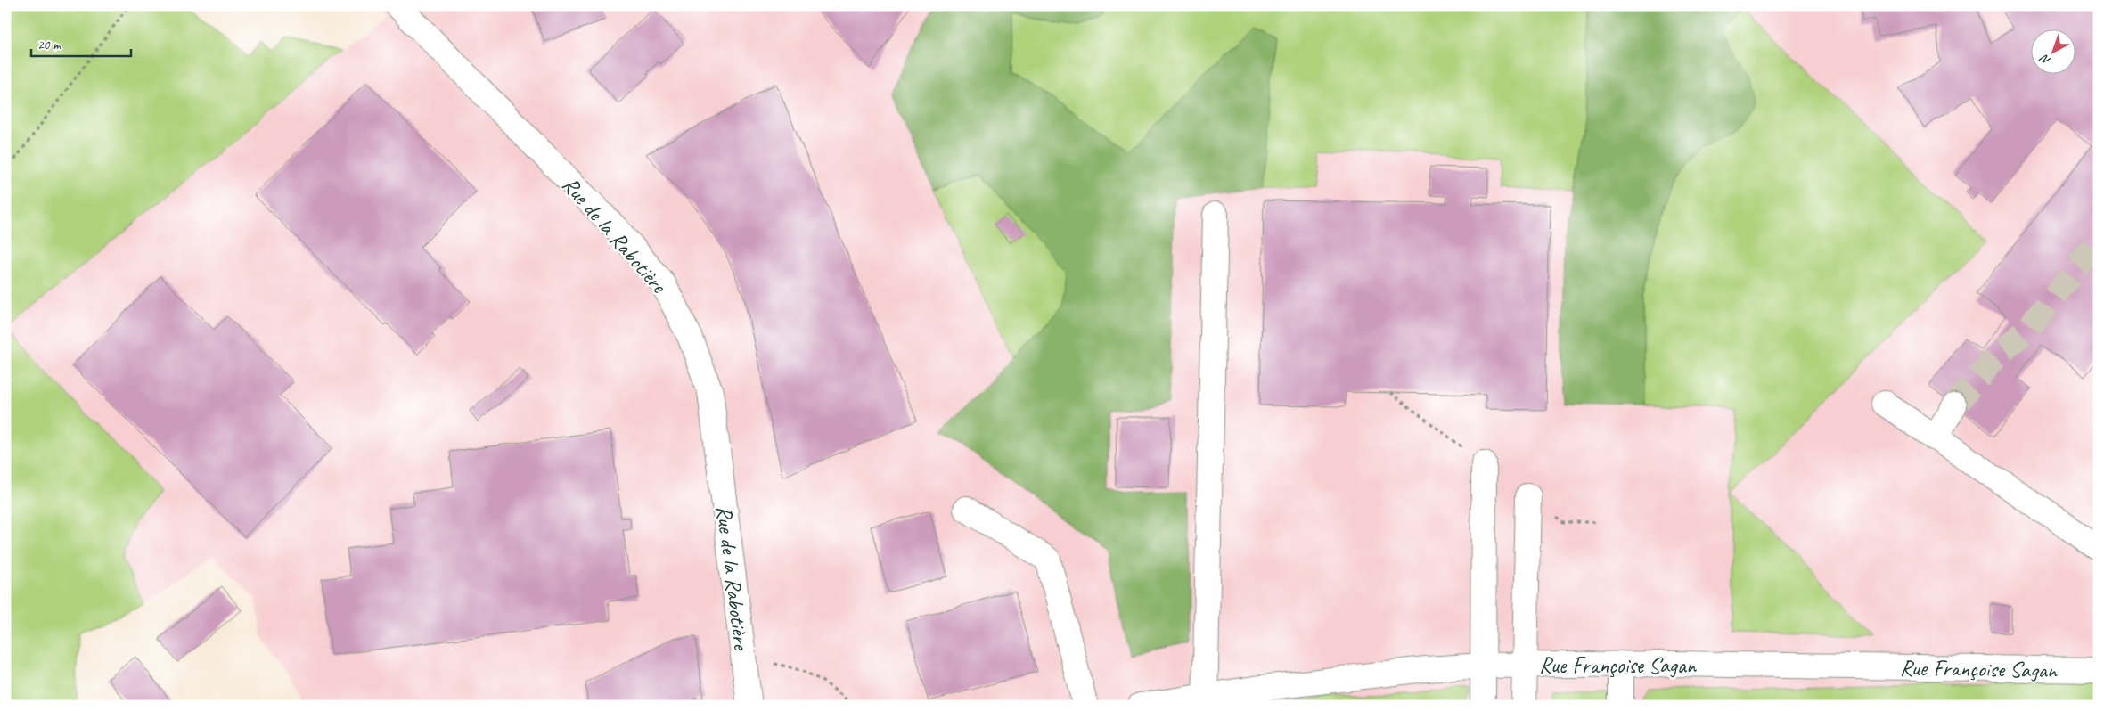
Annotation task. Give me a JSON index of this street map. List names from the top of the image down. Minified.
{"streets":{"street":["Rue de la Rabotière","Rue Françoise Sagan"]},"scale_bar":"20 m","north":"bottom left"}
